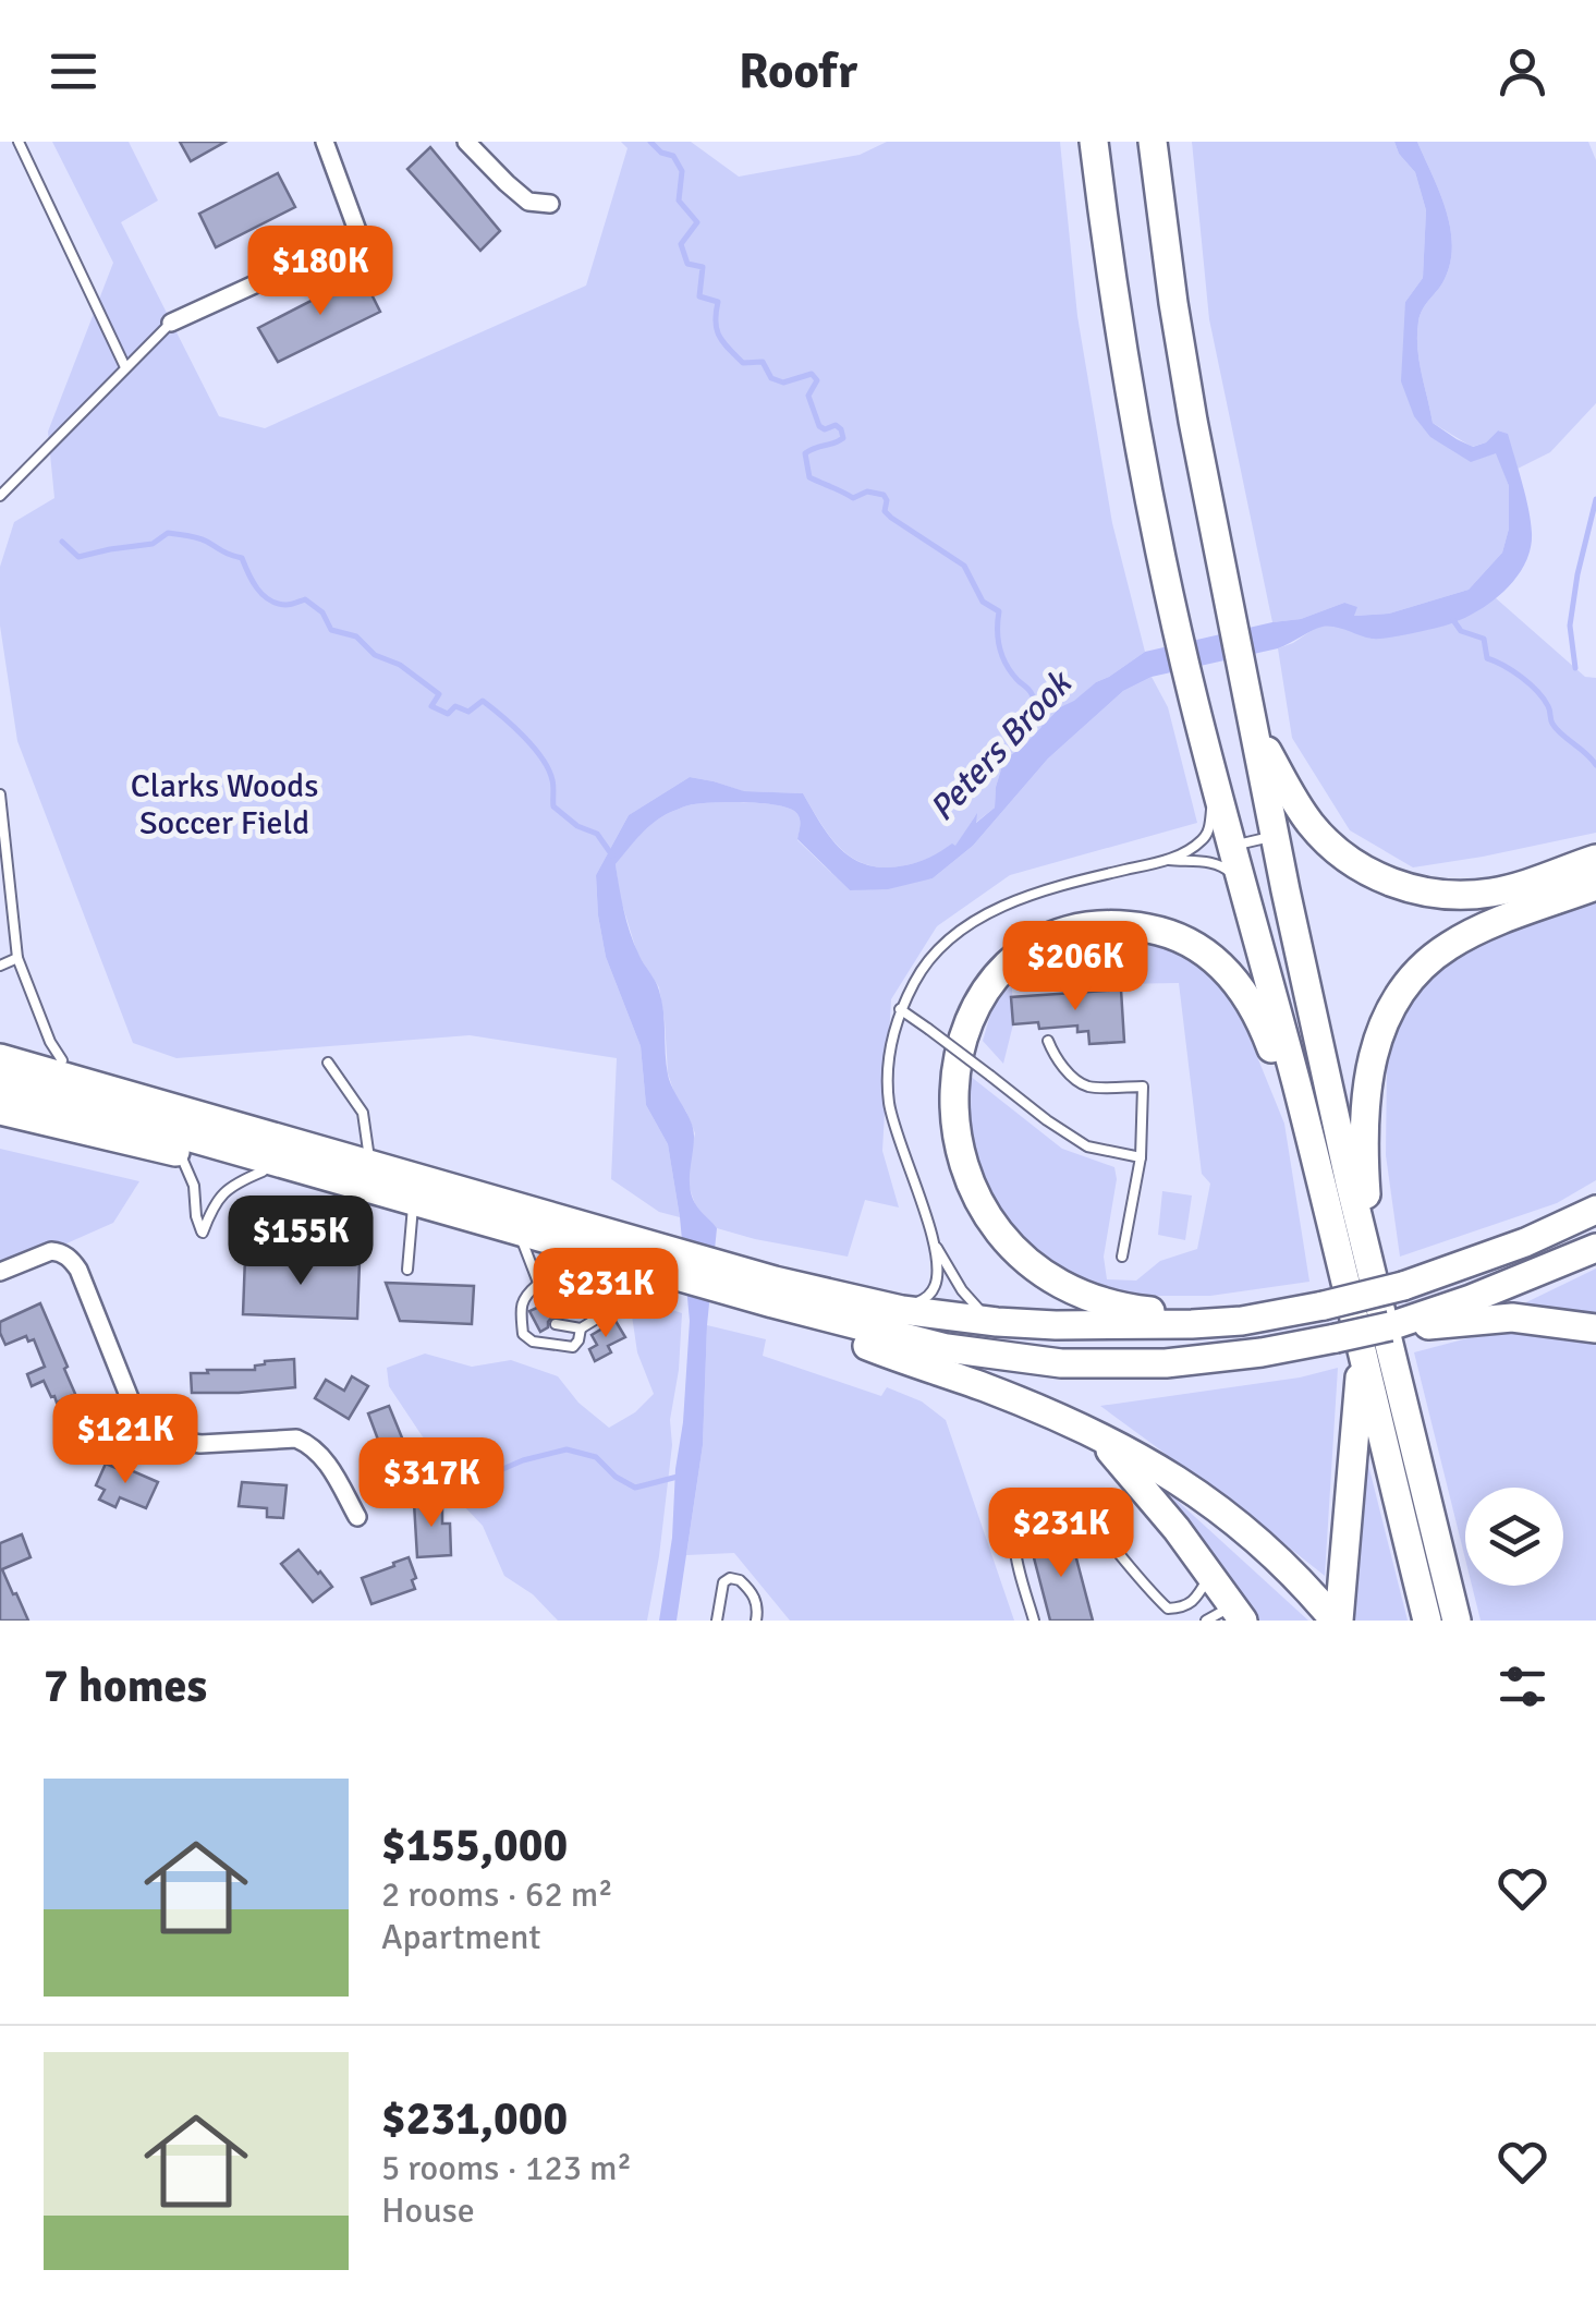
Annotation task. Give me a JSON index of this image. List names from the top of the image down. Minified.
{"water":["Peters Brook"],"parks":["Clarks Woods Soccer Field"],"page":{"header":"Roofr","price":["$180K","$206K","$155K","$231K","$121K","$317K","$231K"],"heading":"7 homes","list":[{"name":"$155,000","note":"2 rooms · 62 m² · Apartment"},{"name":"$231,000","note":"5 rooms · 123 m² · House"}]}}
